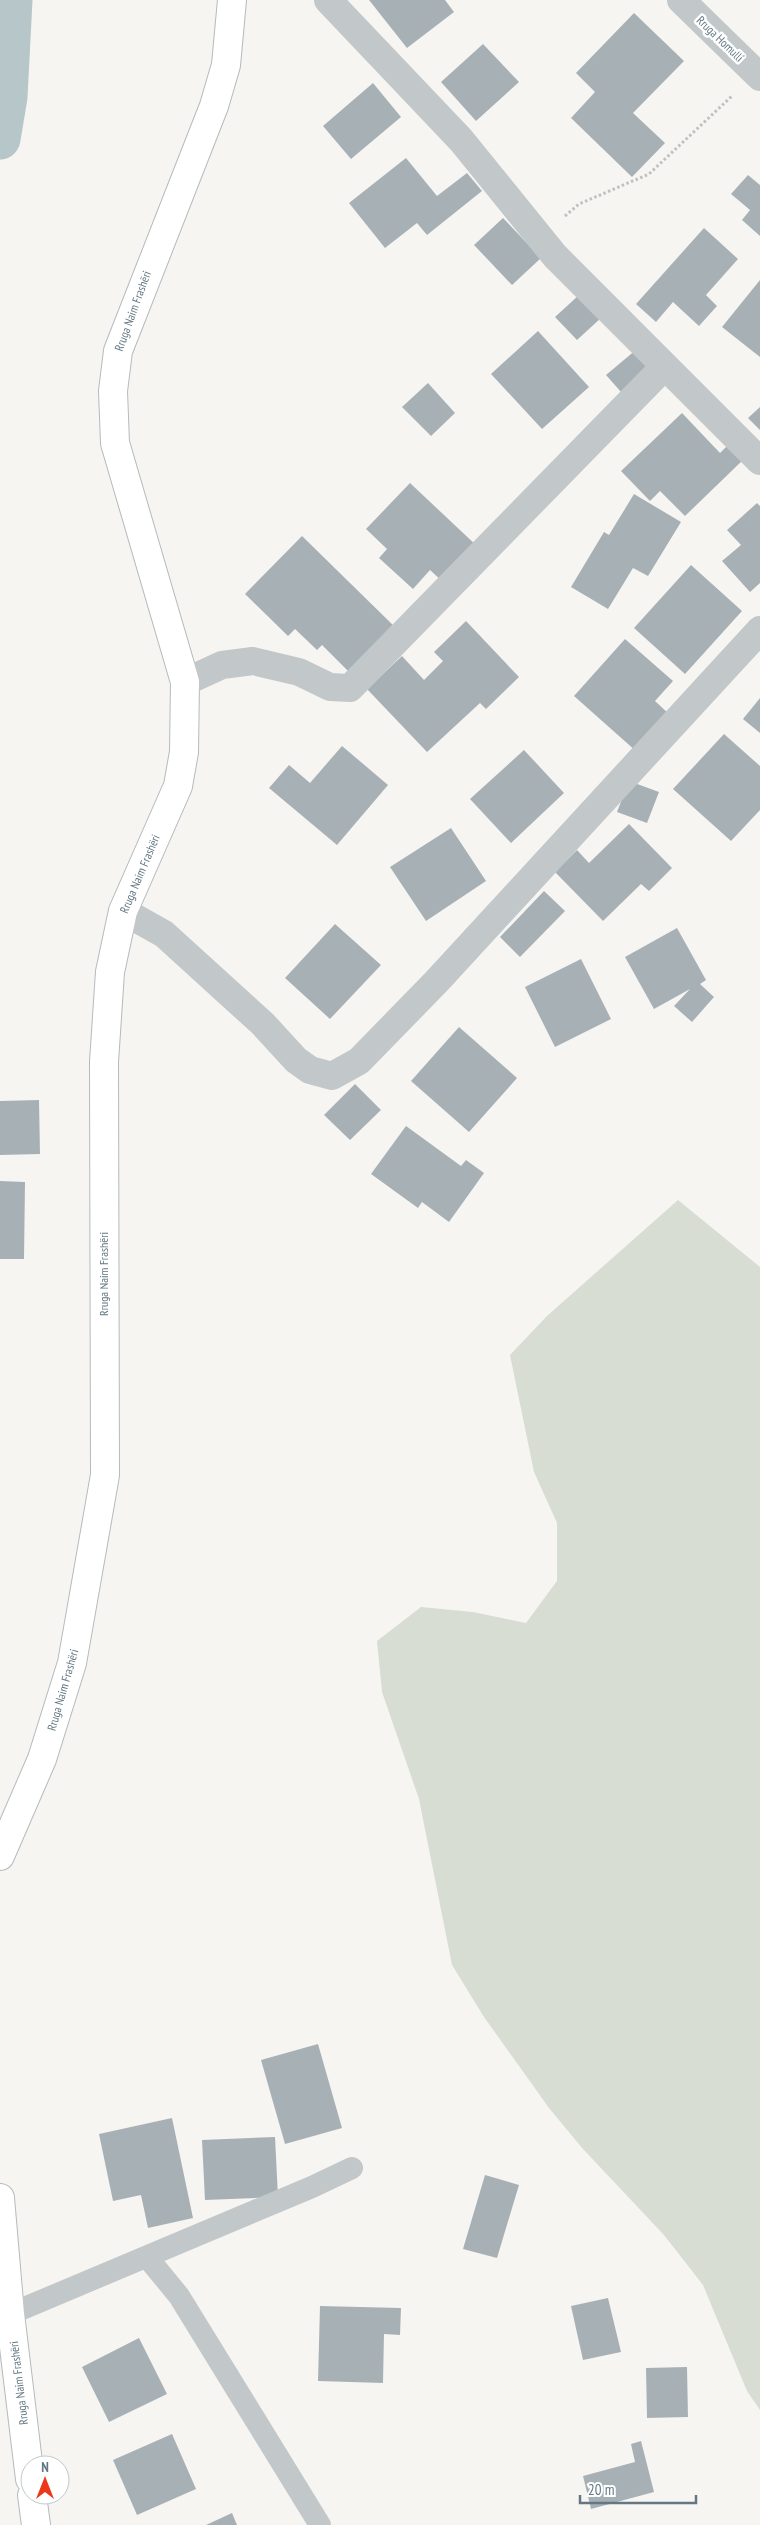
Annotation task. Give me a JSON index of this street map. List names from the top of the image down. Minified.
{"streets":{"street":["Rruga Homulli","Rruga Naim Frashëri"]},"scale_bar":"20 m","north":"top"}
